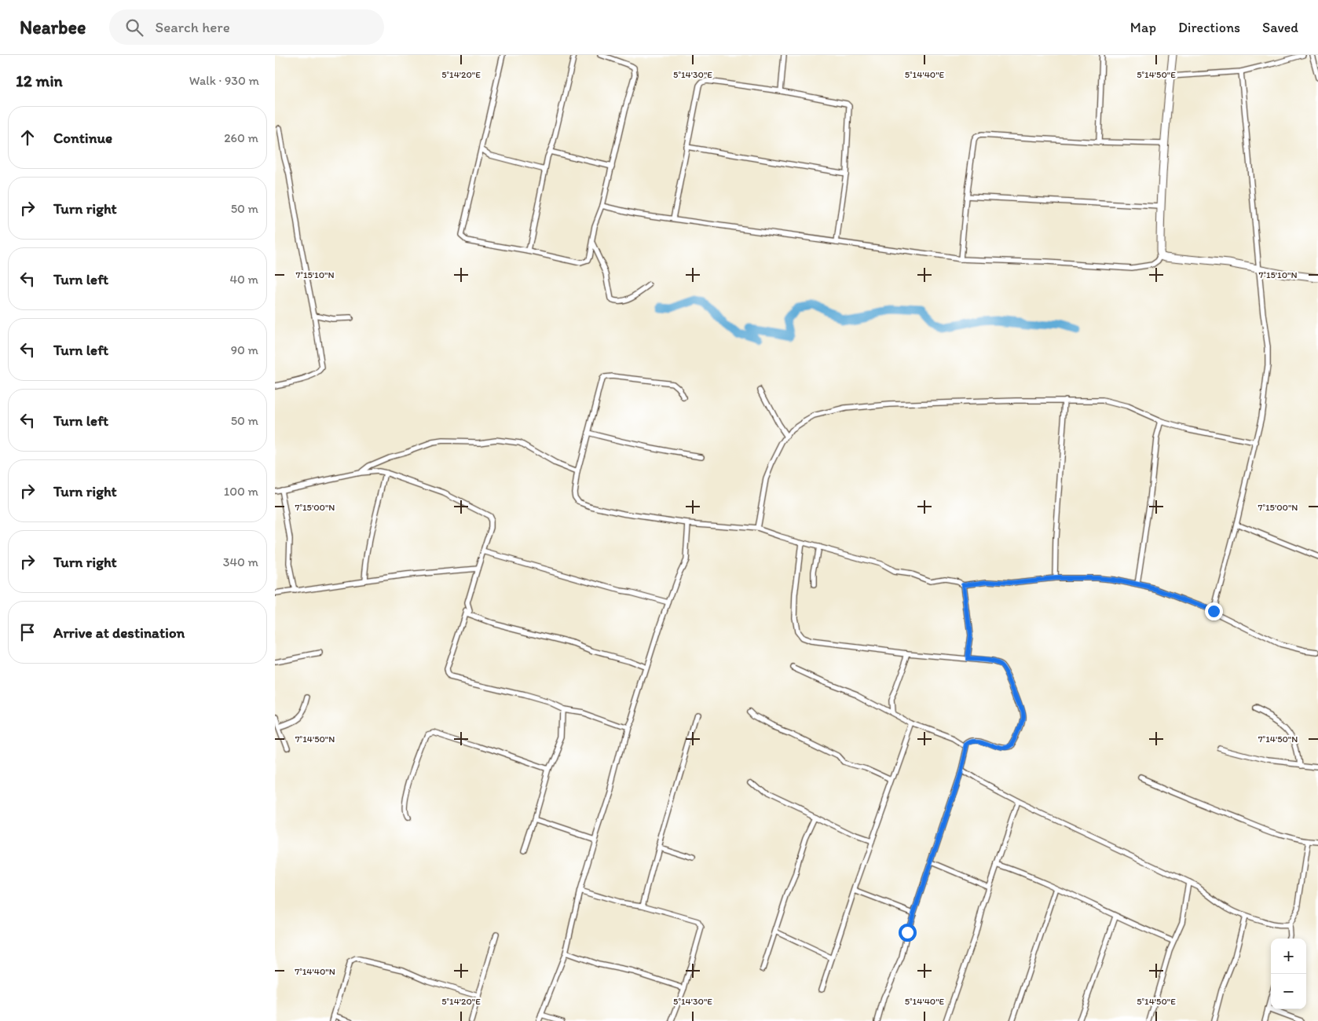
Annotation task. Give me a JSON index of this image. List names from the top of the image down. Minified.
{"page":{"header":"Nearbee","search":"Search here","nav":["Map","Directions","Saved"],"heading":["12 min","Walk · 930 m"],"list":[["Continue","260 m"],["Turn right","50 m"],["Turn left","40 m"],["Turn left","90 m"],["Turn left","50 m"],["Turn right","100 m"],["Turn right","340 m"],"Arrive at destination"],"map_buttons":["+","−"]},"coordinates":["5°14'20\"E","5°14'30\"E","5°14'40\"E","5°14'50\"E","7°15'10\"N","7°15'00\"N","7°14'50\"N","7°14'40\"N"]}
